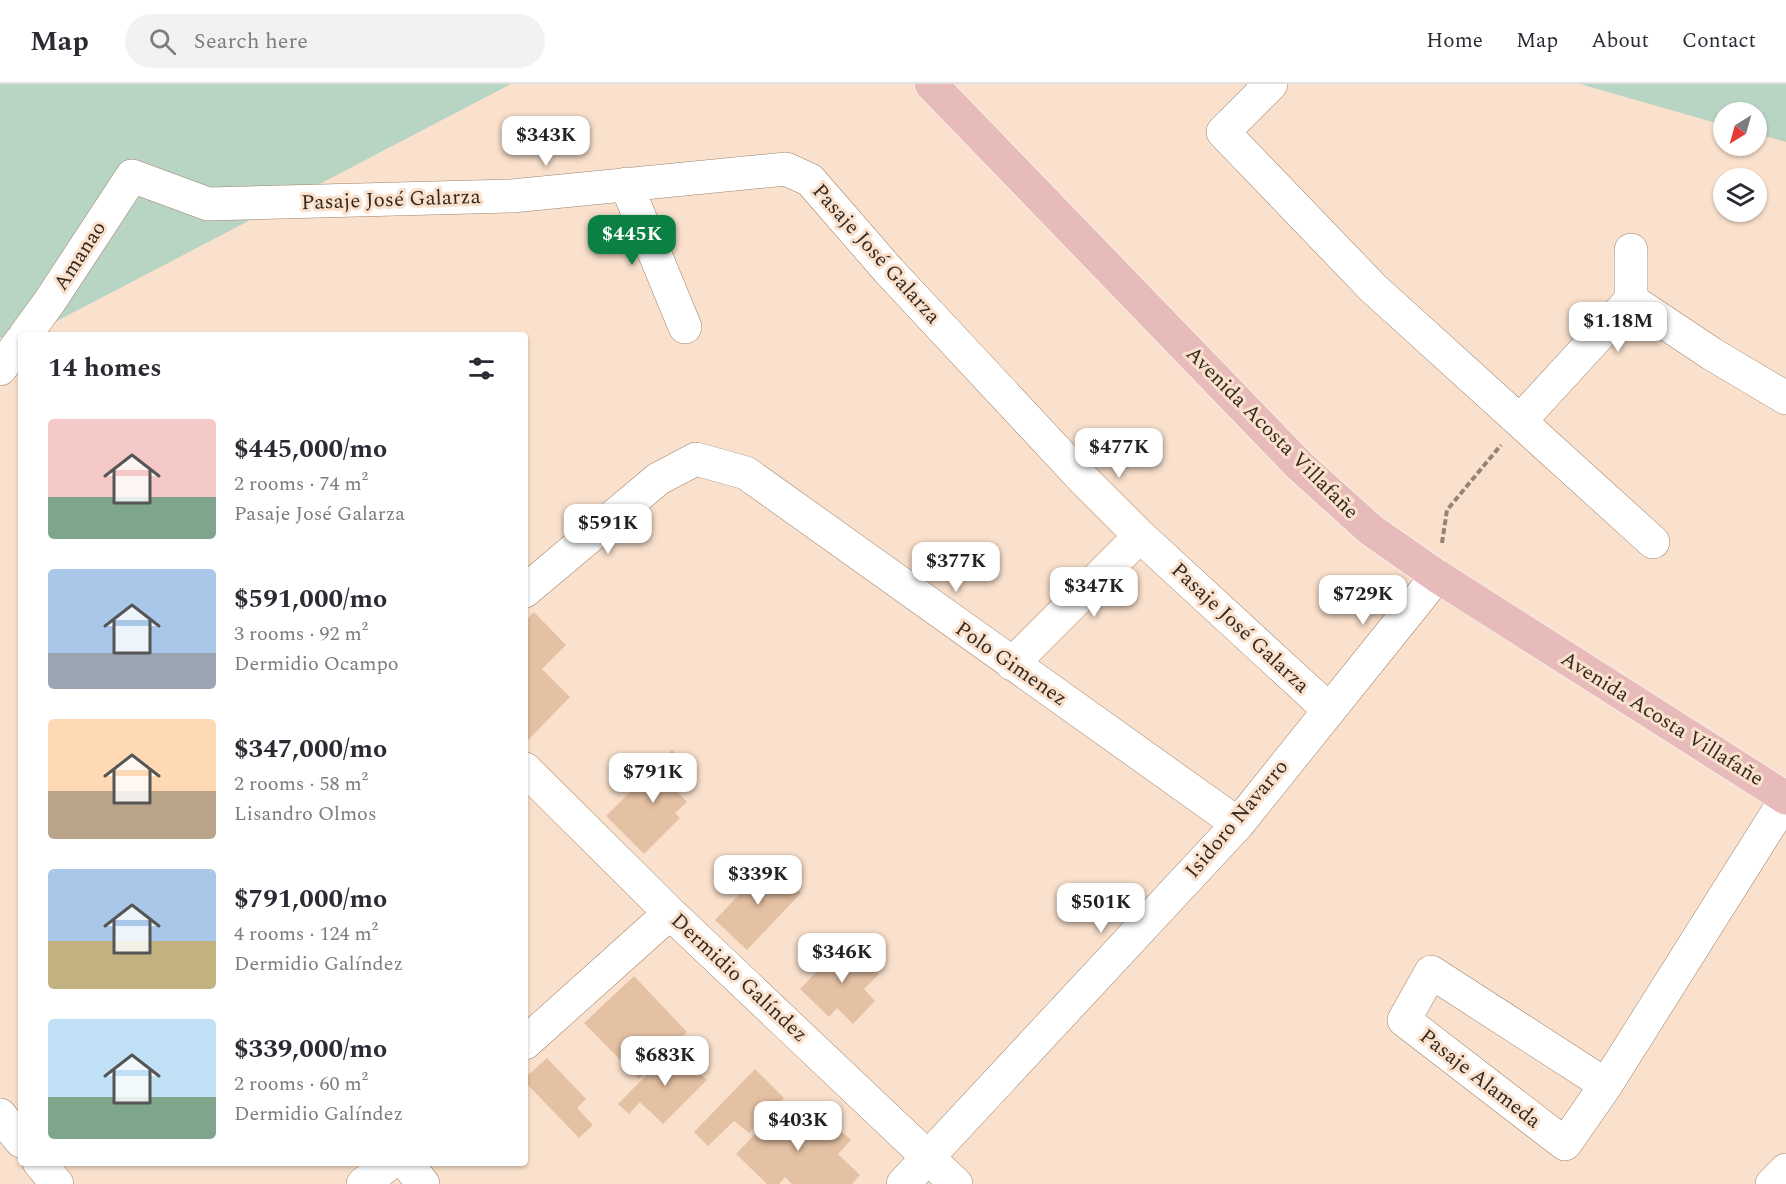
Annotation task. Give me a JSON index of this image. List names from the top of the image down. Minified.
{"streets":{"main road":["Avenida Acosta Villafañe"],"street":["Pasaje José Galarza","Amanao","Polo Gimenez","Isidoro Navarro","Dermidio Galíndez","Pasaje Alameda"]},"crossings":[["Pasaje José Galarza","Amanao"],["Pasaje José Galarza","Isidoro Navarro"],["Avenida Acosta Villafañe","Isidoro Navarro"],["Avenida Acosta Villafañe","Pasaje Alameda"],["Polo Gimenez","Isidoro Navarro"],["Isidoro Navarro","Dermidio Galíndez"]],"north":"bottom left","page":{"header":"Map","search":"Search here","nav":["Home","Map","About","Contact"],"price":["$343K","$445K","$1.18M","$477K","$591K","$377K","$347K","$729K","$791K","$339K","$501K","$346K","$683K","$403K"],"heading":"14 homes","list":[{"name":"$445,000/mo","note":"2 rooms · 74 m² · Pasaje José Galarza"},{"name":"$591,000/mo","note":"3 rooms · 92 m² · Dermidio Ocampo"},{"name":"$347,000/mo","note":"2 rooms · 58 m² · Lisandro Olmos"},{"name":"$791,000/mo","note":"4 rooms · 124 m² · Dermidio Galíndez"},{"name":"$339,000/mo","note":"2 rooms · 60 m² · Dermidio Galíndez"}]}}
